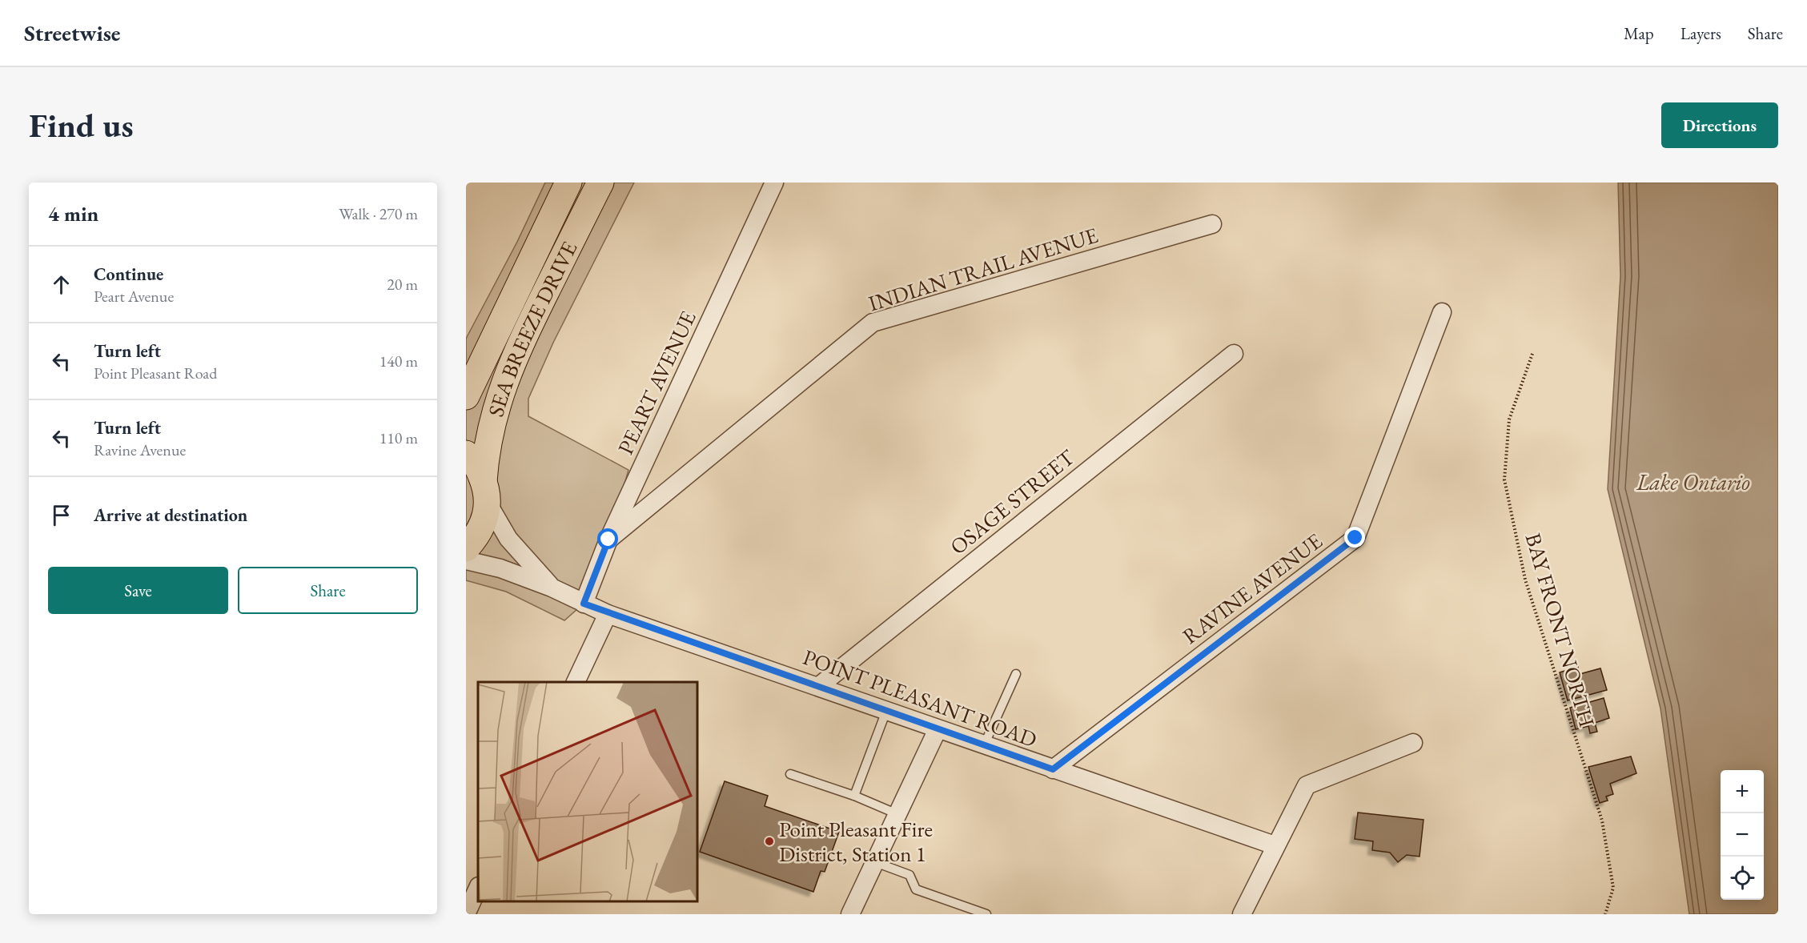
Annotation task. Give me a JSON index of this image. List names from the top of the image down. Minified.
{"streets":{"main road":["SEA BREEZE DRIVE"],"street":["INDIAN TRAIL AVENUE","PEART AVENUE","OSAGE STREET","RAVINE AVENUE","POINT PLEASANT ROAD"],"path":["BAY FRONT NORTH"]},"crossings":[["INDIAN TRAIL AVENUE","PEART AVENUE"],["SEA BREEZE DRIVE","POINT PLEASANT ROAD"],["PEART AVENUE","POINT PLEASANT ROAD"],["OSAGE STREET","POINT PLEASANT ROAD"],["RAVINE AVENUE","POINT PLEASANT ROAD"]],"water":["Lake Ontario"],"places":["Point Pleasant Fire District, Station 1"],"page":{"header":"Streetwise","nav":["Map","Layers","Share"],"buttons":["Directions",["Save","Share"]],"title":"Find us","heading":["4 min","Walk · 270 m"],"list":[["Continue","Peart Avenue","20 m"],["Turn left","Point Pleasant Road","140 m"],["Turn left","Ravine Avenue","110 m"],"Arrive at destination"],"map_buttons":["+","−"]}}
